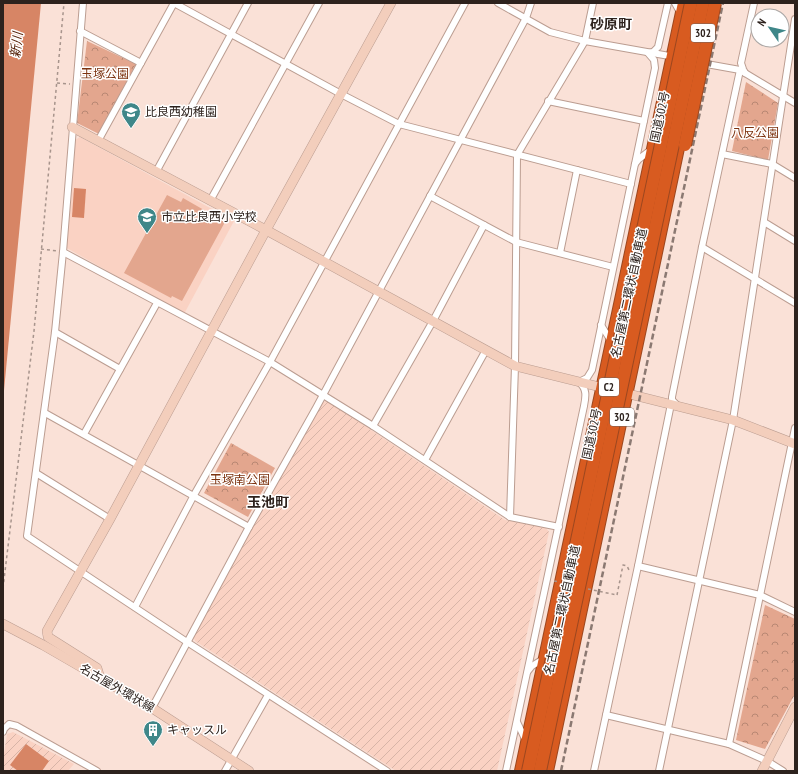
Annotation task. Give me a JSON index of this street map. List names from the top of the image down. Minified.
{"streets":{"highway":["302","国道302号","名古屋第二環状自動車道","C2"],"street":["名古屋外環状線"]},"districts":["砂原町","玉池町"],"water":["新川"],"parks":["玉塚公園","八反公園","玉塚南公園"],"places":{"school or university":["比良西幼稚園","市立比良西小学校"],"building":["キャッスル"]},"north":"top left"}
